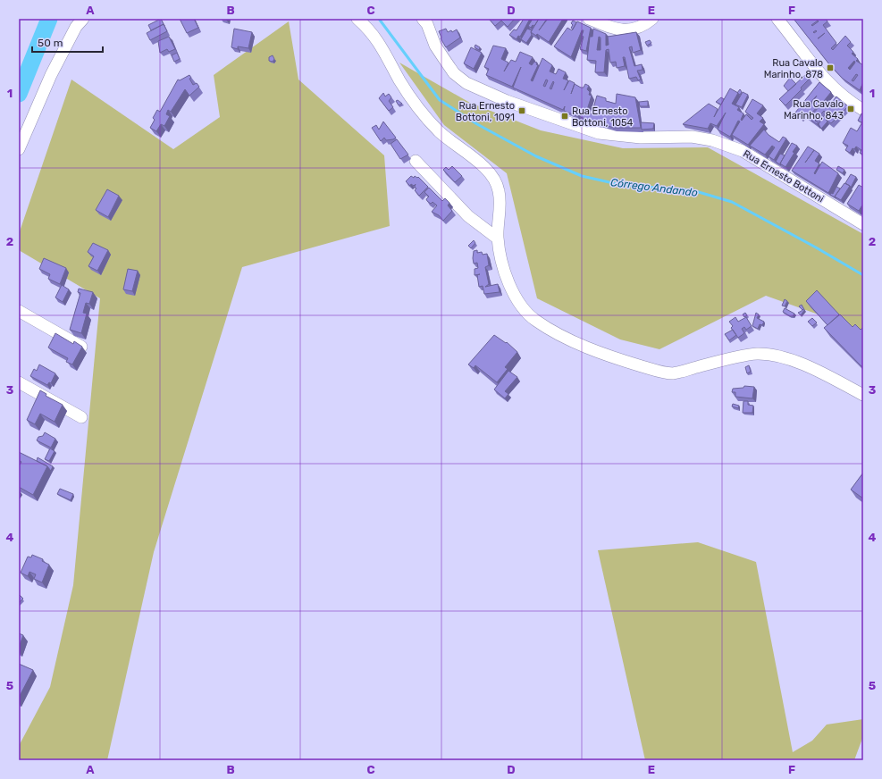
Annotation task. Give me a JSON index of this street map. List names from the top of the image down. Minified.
{"streets":{"street":["Rua Ernesto Bottoni"]},"water":["Córrego Andando"],"places":{"transit":["Rua Cavalo Marinho, 878","Rua Cavalo Marinho, 843","Rua Ernesto Bottoni, 1091","Rua Ernesto Bottoni, 1054"]},"scale_bar":"50 m","grid":{"columns":["A","B","C","D","E","F"],"rows":["1","2","3","4","5"]}}
